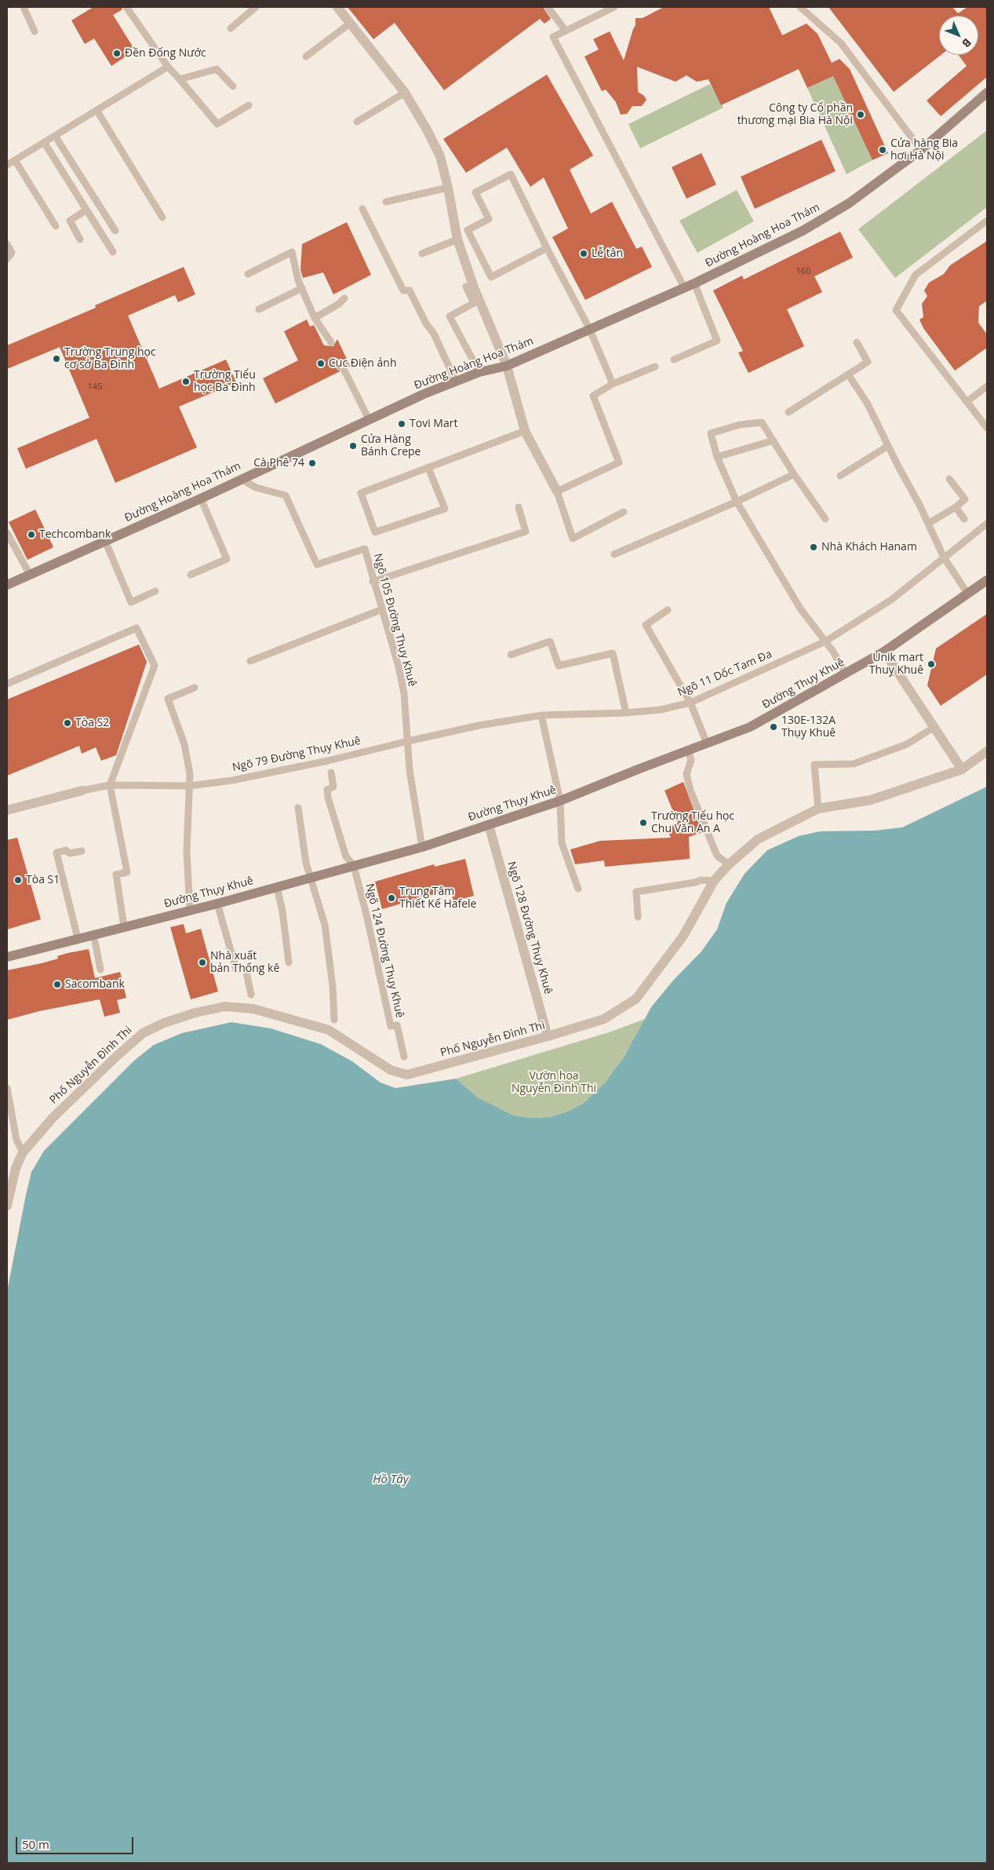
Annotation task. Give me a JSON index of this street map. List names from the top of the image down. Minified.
{"streets":{"main road":["Đường Hoàng Hoa Thám","Đường Thụy Khuê"],"street":["Ngõ 79 Đường Thụy Khuê","Ngõ 128 Đường Thụy Khuê","Phố Nguyễn Đình Thi"],"lane":["Ngõ 105 Đường Thụy Khuê","Ngõ 11 Dốc Tam Đa","Ngõ 124 Đường Thụy Khuê"]},"crossings":[["Đường Hoàng Hoa Thám","Ngõ 105 Đường Thụy Khuê"],["Ngõ 105 Đường Thụy Khuê","Ngõ 11 Dốc Tam Đa"],["Ngõ 105 Đường Thụy Khuê","Đường Thụy Khuê"],["Ngõ 105 Đường Thụy Khuê","Ngõ 79 Đường Thụy Khuê"],["Ngõ 11 Dốc Tam Đa","Ngõ 79 Đường Thụy Khuê"],["Đường Thụy Khuê","Ngõ 128 Đường Thụy Khuê"],["Đường Thụy Khuê","Ngõ 124 Đường Thụy Khuê"],["Ngõ 128 Đường Thụy Khuê","Phố Nguyễn Đình Thi"]],"water":["Hồ Tây"],"parks":["Vườn hoa Nguyễn Đình Thi"],"places":["Đền Đống Nước","Công ty Cổ phần thương mại Bia Hà Nội","Cửa hàng Bia hơi Hà Nội","Lễ tân","Trường Trung học cơ sở Ba Đình","Cục Điện ảnh","Trường Tiểu học Ba Đình","Tovi Mart","Cửa Hàng Bánh Crepe","Cà Phê 74","Techcombank","Nhà Khách Hanam","Unik mart Thuỵ Khuê","Tòa S2","130E-132A Thụy Khuê","Trường Tiểu học Chu Văn An A","Tòa S1","Trung Tâm Thiết Kế Hafele","Nhà xuất bản Thống kê","Sacombank"],"house_numbers":["160","145"],"scale_bar":"50 m","north":"bottom right"}
